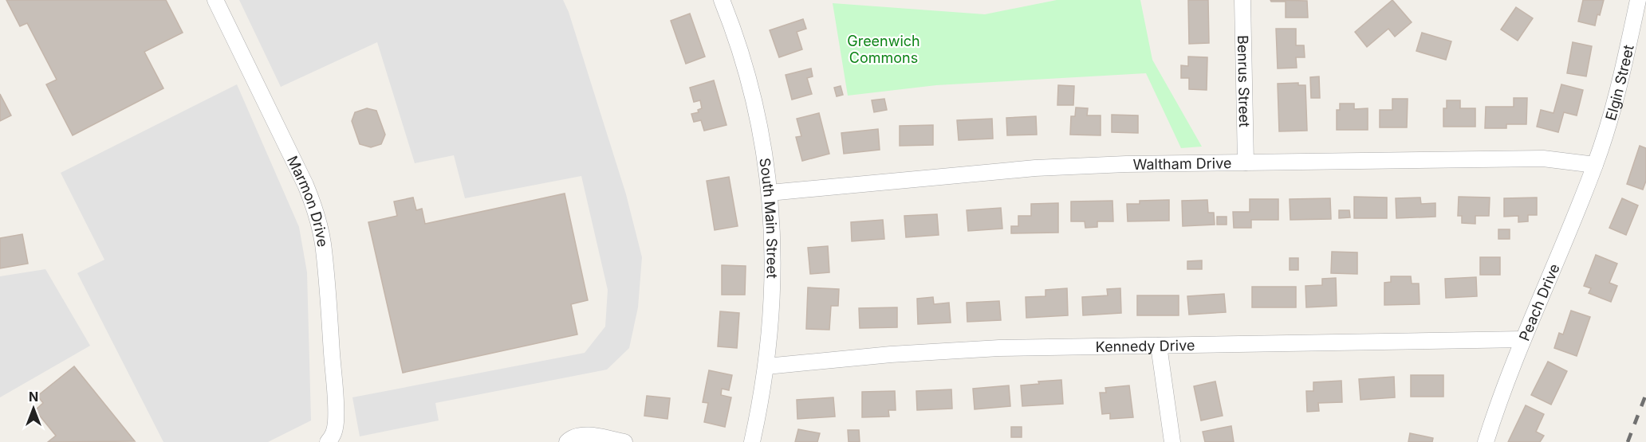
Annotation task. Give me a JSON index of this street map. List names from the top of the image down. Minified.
{"streets":{"street":["Benrus Street","Elgin Street","Waltham Drive","Marmon Drive","South Main Street","Peach Drive","Kennedy Drive"]},"crossings":[["Benrus Street","Waltham Drive"],["Elgin Street","Waltham Drive"],["Elgin Street","Peach Drive"],["Waltham Drive","South Main Street"],["Waltham Drive","Peach Drive"],["South Main Street","Kennedy Drive"],["Peach Drive","Kennedy Drive"]],"parks":["Greenwich Commons"],"north":"top"}
